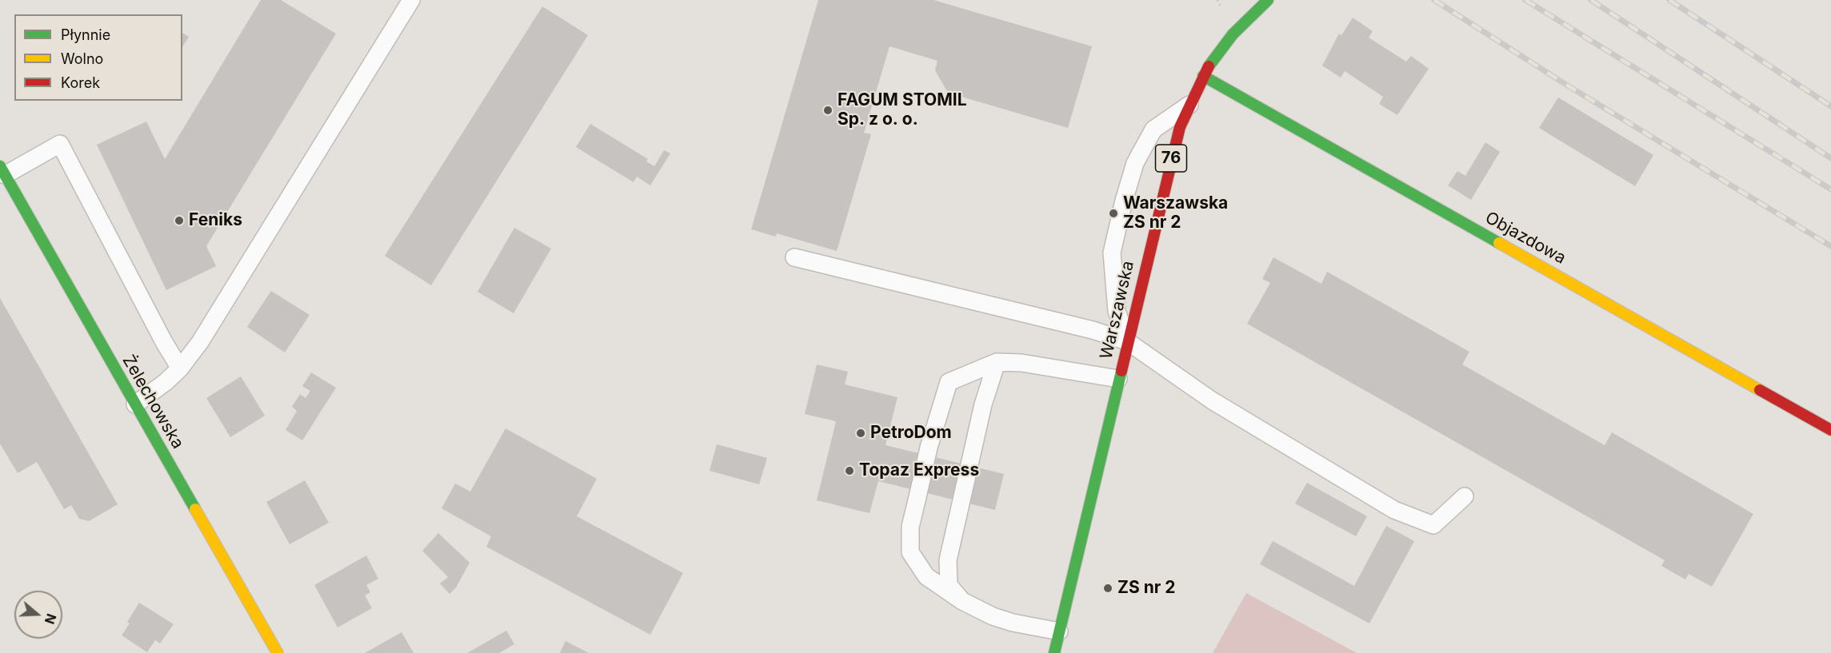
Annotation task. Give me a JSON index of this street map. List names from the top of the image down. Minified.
{"streets":{"main road":["76","Objazdowa","Warszawska","Żelechowska"]},"crossings":[["Objazdowa","Warszawska"]],"places":["FAGUM STOMIL Sp. z o. o.","Warszawska ZS nr 2","Feniks","PetroDom","Topaz Express","ZS nr 2"],"legend":["Płynnie","Wolno","Korek"],"north":"right"}
